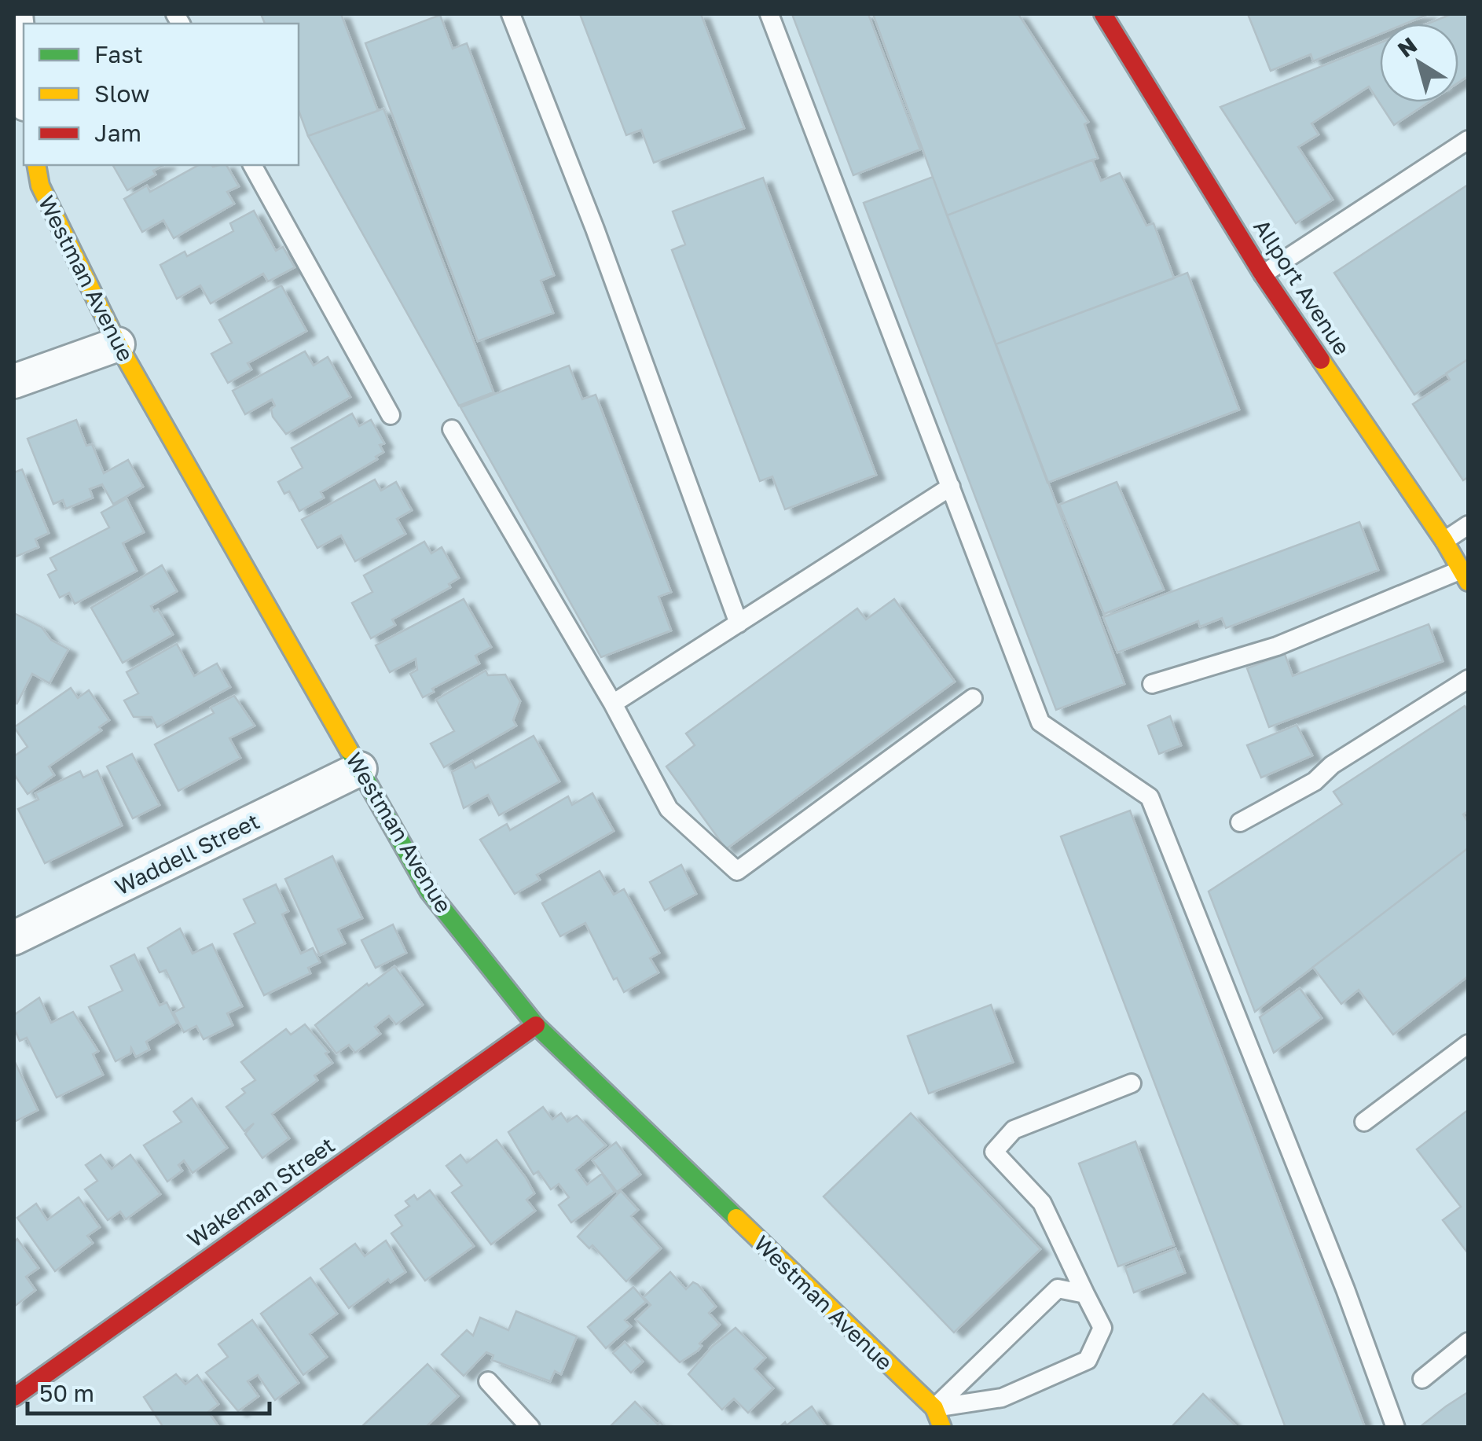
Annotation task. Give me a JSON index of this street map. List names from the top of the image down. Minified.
{"streets":{"street":["Westman Avenue","Allport Avenue","Waddell Street","Wakeman Street"]},"crossings":[["Westman Avenue","Waddell Street"],["Westman Avenue","Wakeman Street"]],"legend":["Fast","Slow","Jam"],"scale_bar":"50 m","north":"top left"}
